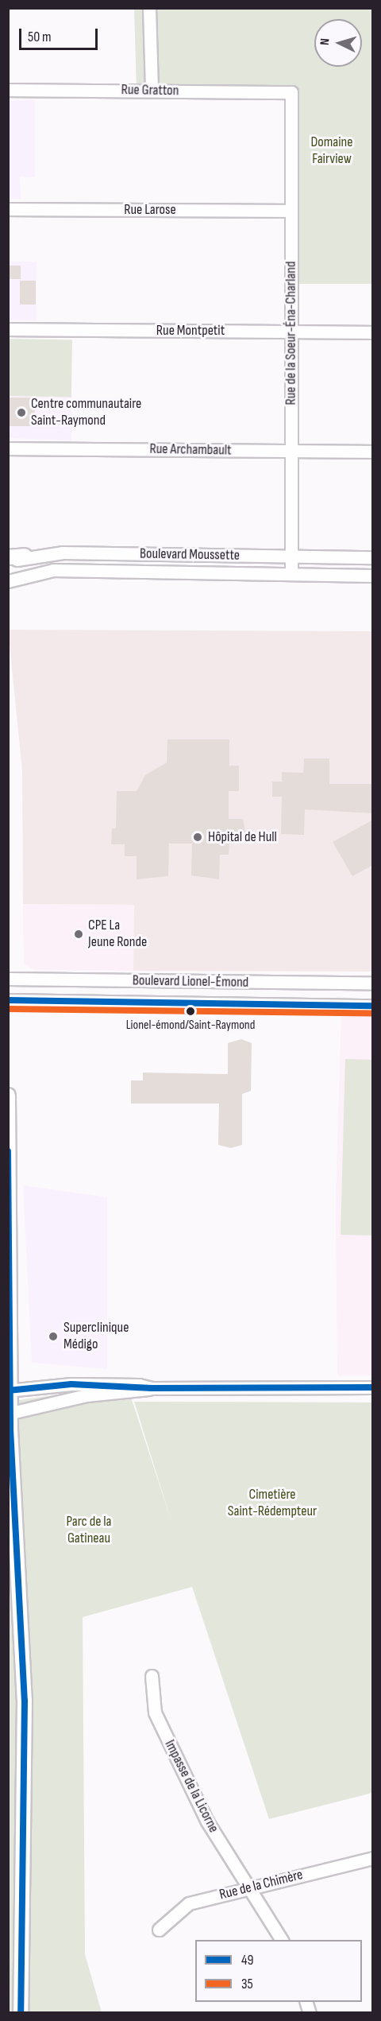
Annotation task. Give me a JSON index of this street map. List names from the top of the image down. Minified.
{"streets":{"street":["Rue Gratton","Rue Larose","Rue Montpetit","Rue de la Soeur-Éna-Charland","Rue Archambault","Boulevard Moussette","Boulevard Lionel-Émond","Impasse de la Licorne","Rue de la Chimère"]},"crossings":[["Rue Gratton","Rue de la Soeur-Éna-Charland"],["Rue Larose","Rue de la Soeur-Éna-Charland"],["Rue Montpetit","Rue de la Soeur-Éna-Charland"],["Rue de la Soeur-Éna-Charland","Rue Archambault"],["Rue de la Soeur-Éna-Charland","Boulevard Moussette"],["Impasse de la Licorne","Rue de la Chimère"]],"parks":["Domaine Fairview","Cimetière Saint-Rédempteur","Parc de la Gatineau"],"places":["Centre communautaire Saint-Raymond","Hôpital de Hull","CPE La Jeune Ronde","Lionel-émond/Saint-Raymond","Superclinique Médigo"],"lines":["transit line 49","transit line 35"],"legend":["49","35"],"scale_bar":"50 m","north":"left"}
